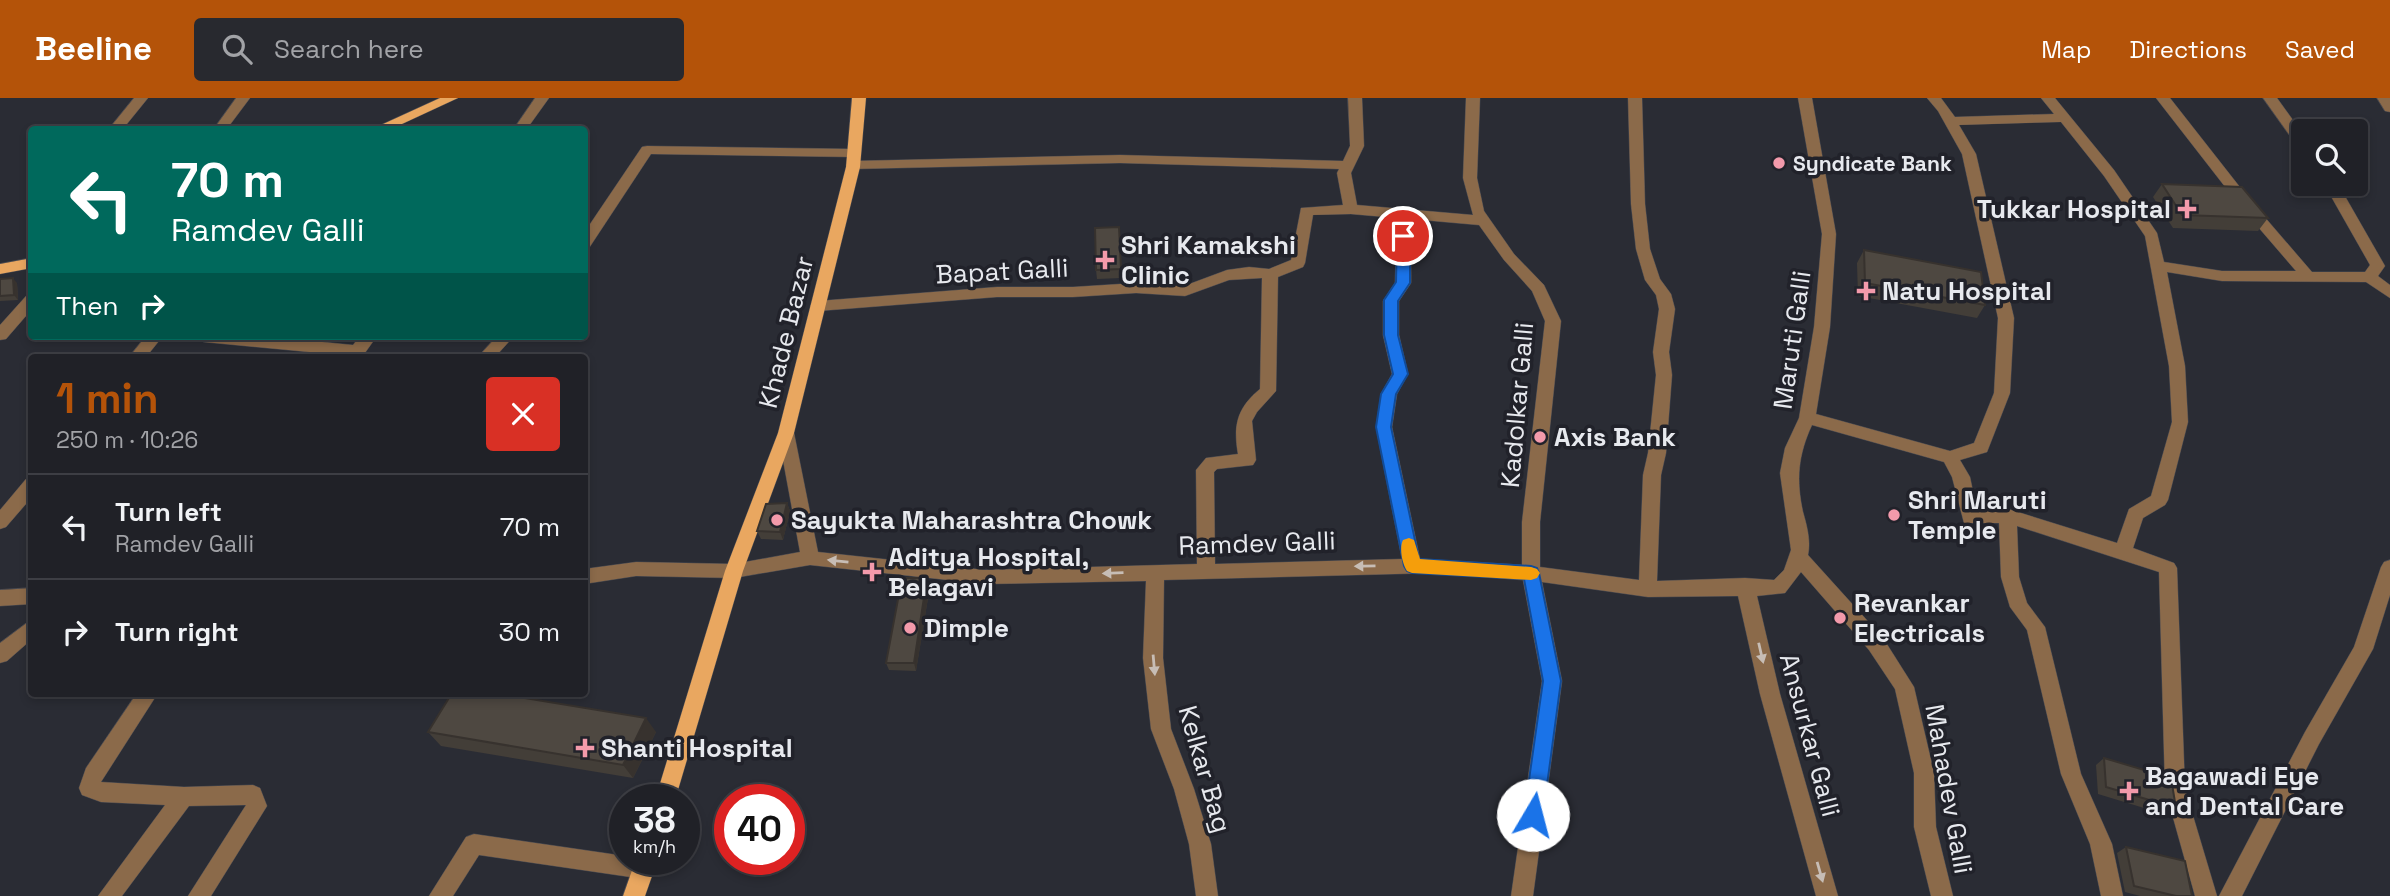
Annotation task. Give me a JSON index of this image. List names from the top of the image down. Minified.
{"streets":{"main road":["Khade Bazar"],"street":["Bapat Galli","Maruti Galli","Kadolkar Galli","Ramdev Galli","Ansurkar Galli","Kelkar Bag","Mahadev Galli"]},"crossings":[["Bapat Galli","Khade Bazar"],["Khade Bazar","Ramdev Galli"],["Maruti Galli","Mahadev Galli"],["Kadolkar Galli","Ramdev Galli"],["Ramdev Galli","Ansurkar Galli"],["Ramdev Galli","Kelkar Bag"]],"one_way":["Ramdev Galli","Ansurkar Galli","Kelkar Bag"],"places":{"other":["Syndicate Bank","Axis Bank","Shri Maruti Temple","Sayukta Maharashtra Chowk","Revankar Electricals","Dimple"],"health":["Tukkar Hospital","Shri Kamakshi Clinic","Natu Hospital","Aditya Hospital, Belagavi","Shanti Hospital","Bagawadi Eye and Dental Care"]},"page":{"header":"Beeline","search":"Search here","nav":["Map","Directions","Saved"],"turn":["70 m","Ramdev Galli"],"then":"Then","heading":["1 min","250 m · 10:26"],"list":[{"name":"Turn left","note":"Ramdev Galli","value":"70 m"},{"name":"Turn right","value":"30 m"}],"speed":"38 km/h","limit":"40"}}
